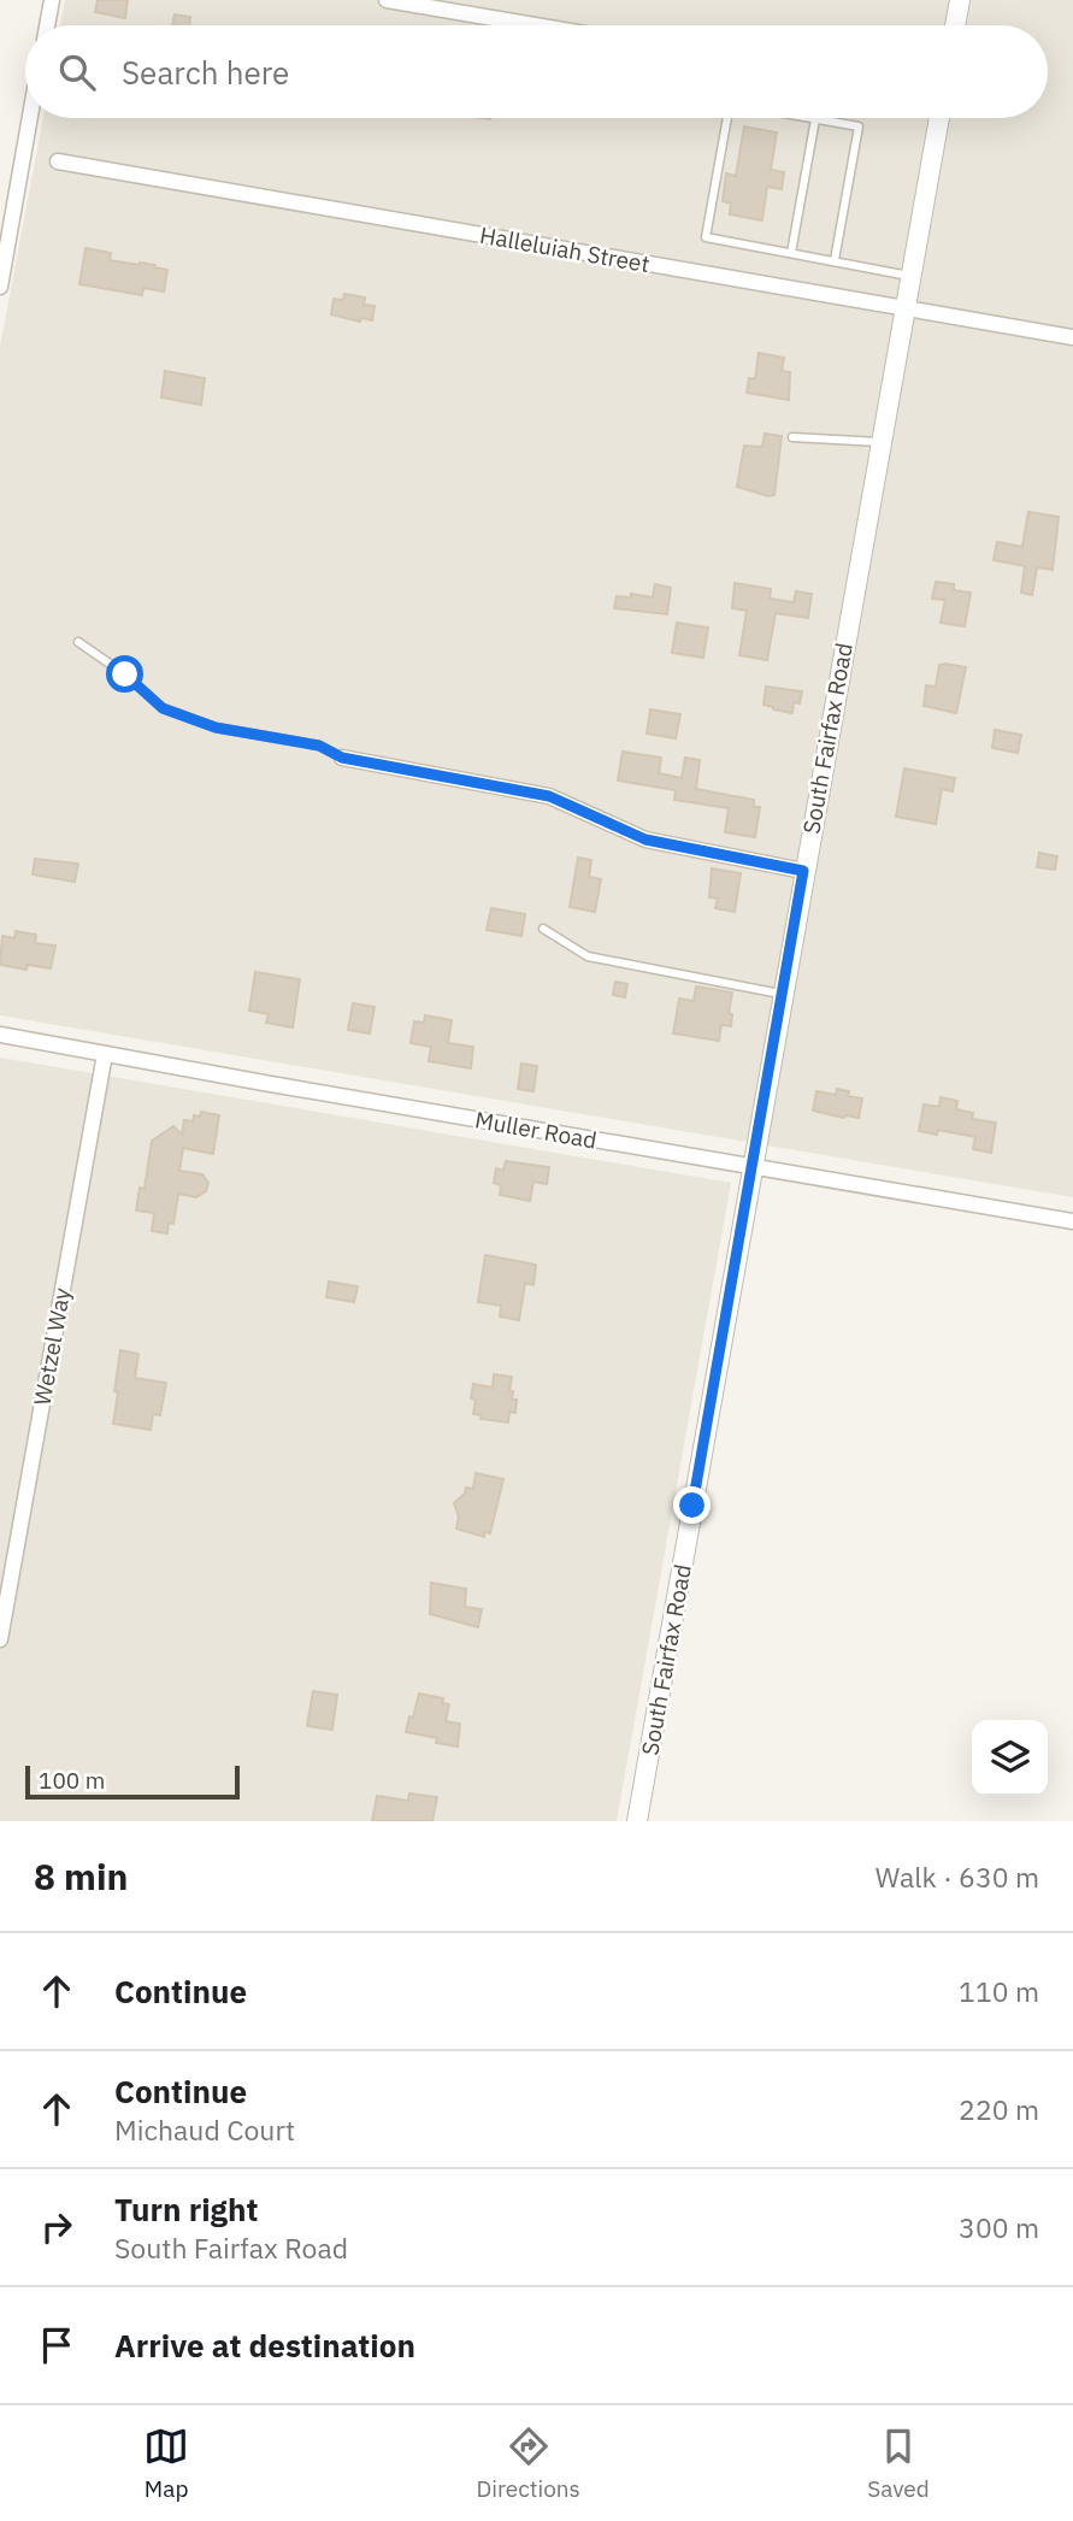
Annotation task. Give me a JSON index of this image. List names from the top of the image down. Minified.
{"streets":{"street":["Halleluiah Street","South Fairfax Road","Muller Road","Wetzel Way"]},"crossings":[["Halleluiah Street","South Fairfax Road"],["South Fairfax Road","Muller Road"],["Muller Road","Wetzel Way"]],"scale_bar":"100 m","page":{"search":"Search here","scale":"100 m","heading":["8 min","Walk · 630 m"],"list":[["Continue","110 m"],["Continue","Michaud Court","220 m"],["Turn right","South Fairfax Road","300 m"],"Arrive at destination"],"nav":["Map","Directions","Saved"]}}
